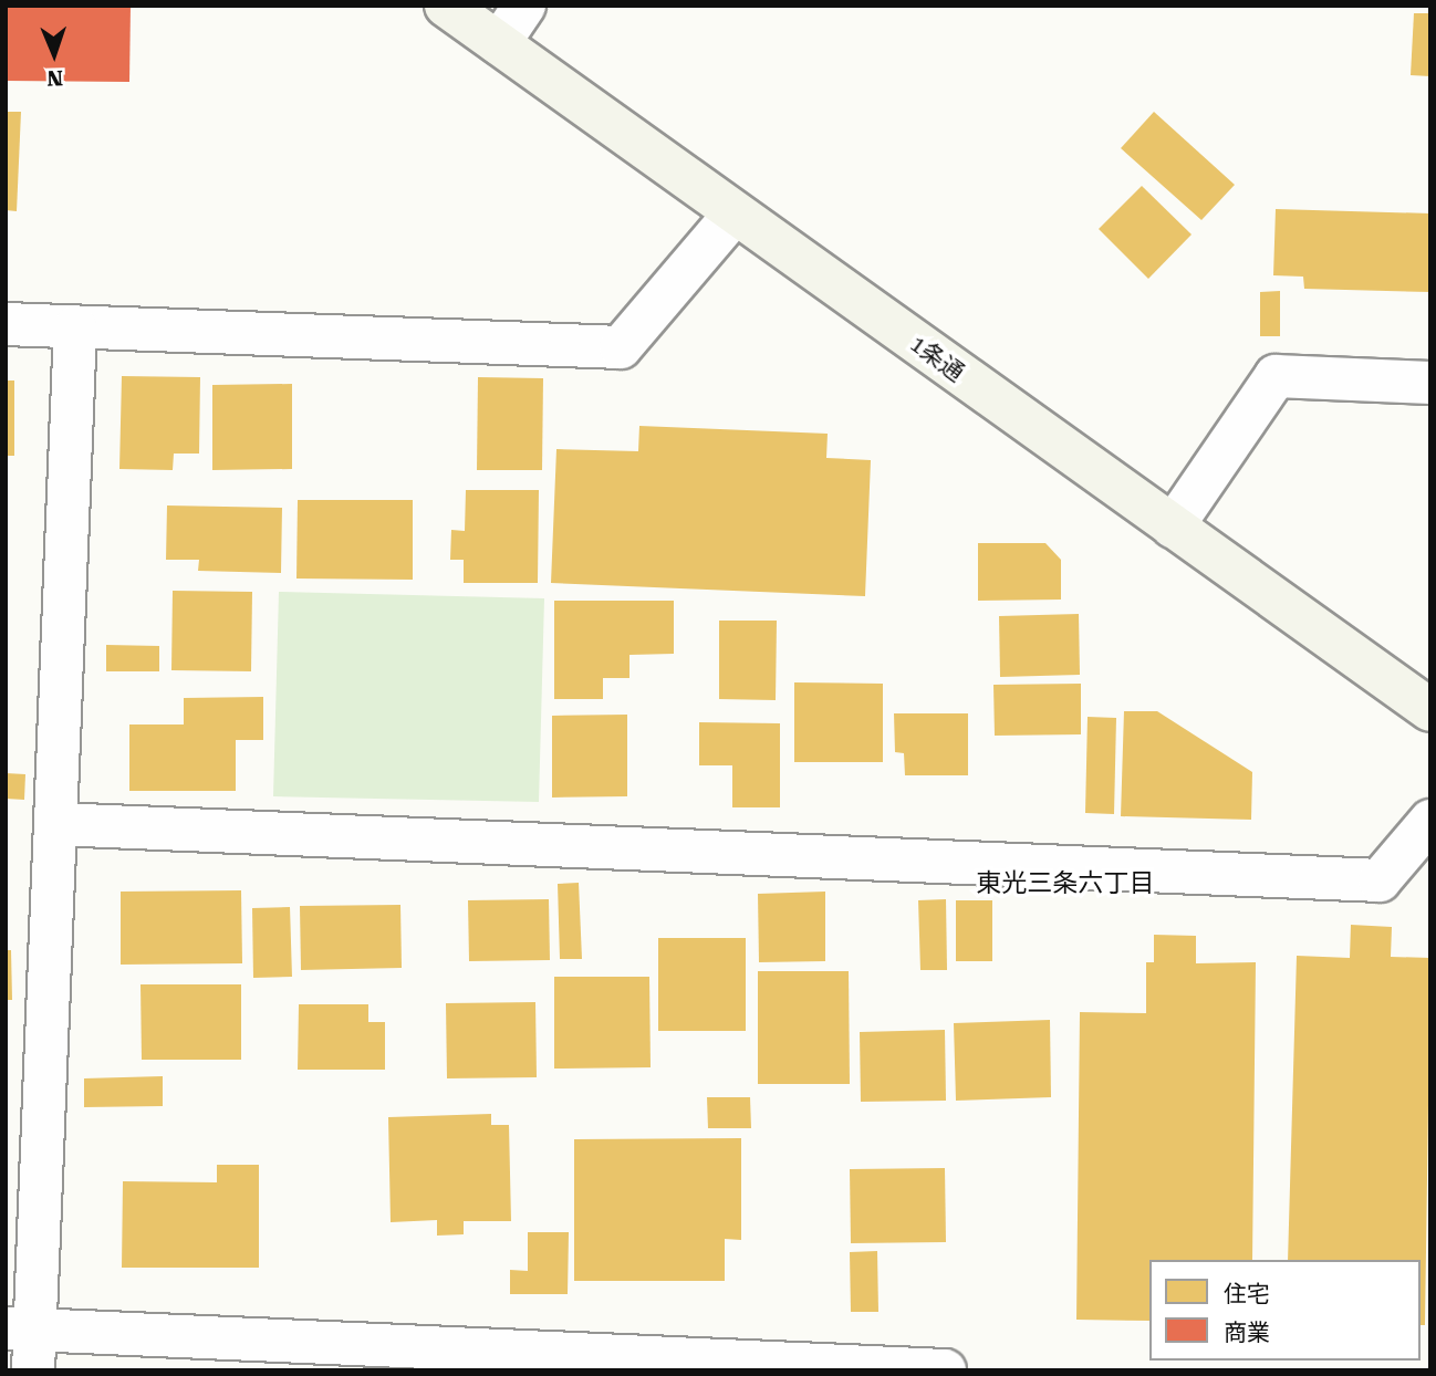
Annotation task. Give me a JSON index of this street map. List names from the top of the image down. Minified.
{"streets":{"main road":["1条通"]},"districts":["東光三条六丁目"],"legend":["住宅","商業"],"north":"bottom"}
